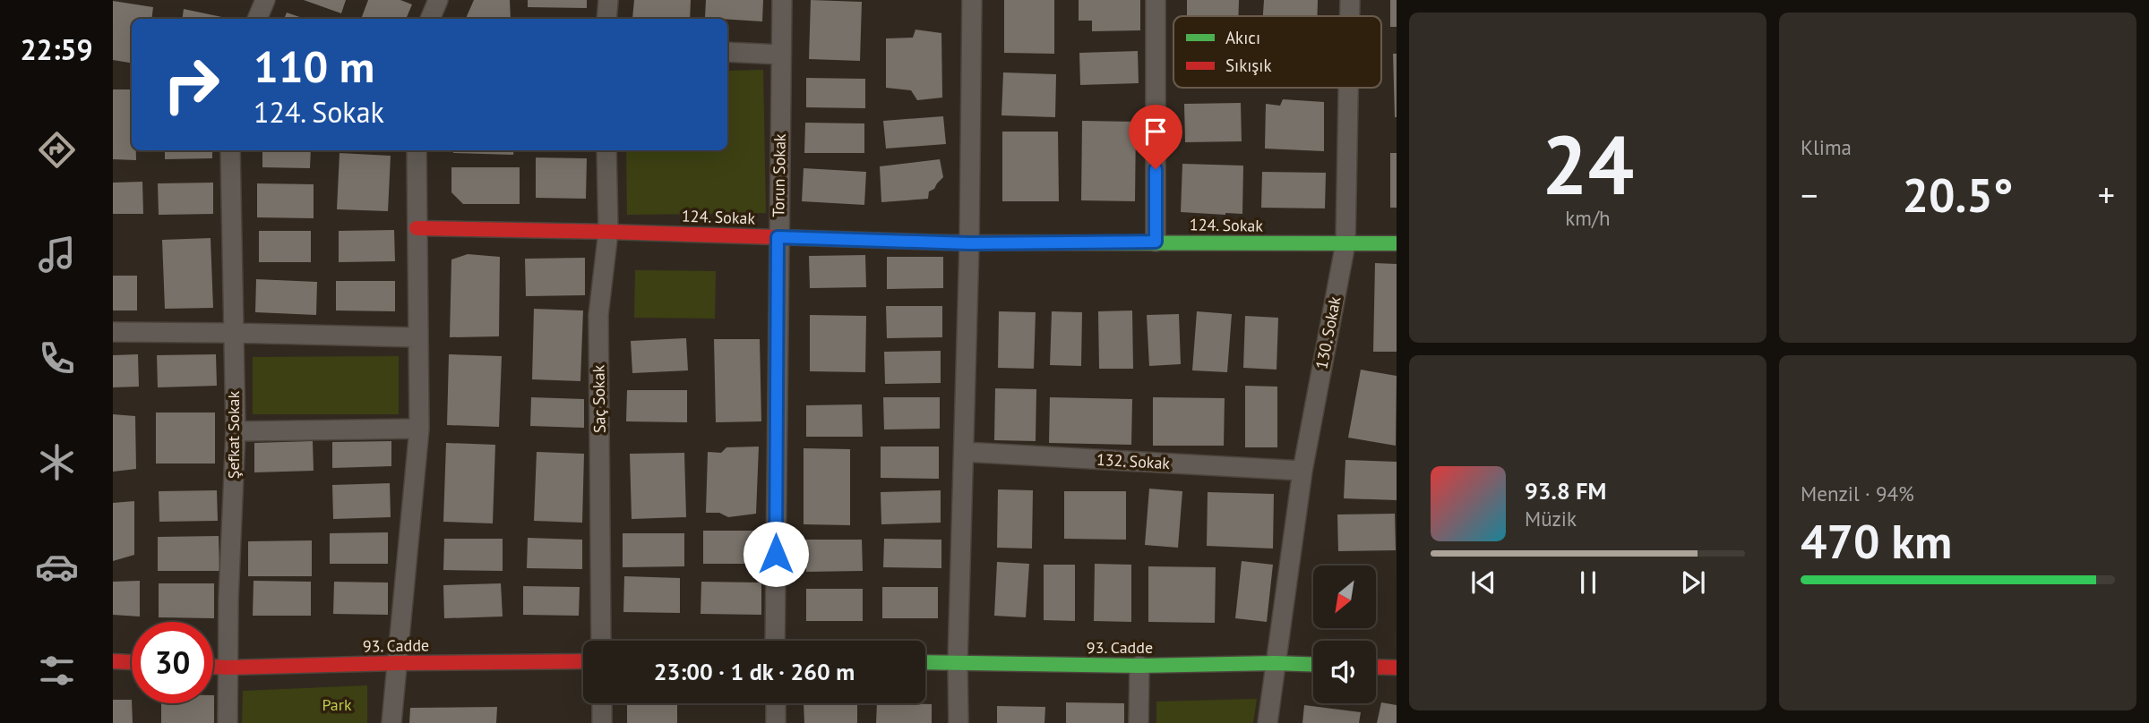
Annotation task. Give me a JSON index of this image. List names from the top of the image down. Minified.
{"streets":{"street":["Torun Sokak","124. Sokak","130. Sokak","Saç Sokak","Şefkat Sokak","132. Sokak","93. Cadde"]},"crossings":[["Torun Sokak","124. Sokak"],["124. Sokak","130. Sokak"],["124. Sokak","Saç Sokak"],["130. Sokak","132. Sokak"],["130. Sokak","93. Cadde"],["Şefkat Sokak","93. Cadde"]],"parks":["Park"],"legend":["Akıcı","Sıkışık"],"north":"bottom left","page":{"tabs":"22:59","tile":[["24","km/h"],"Klima",["Menzil · 94%","470 km"]],"turn":["110 m","124. Sokak"],"heat":["−","20.5°","+"],"song":["93.8 FM","Müzik"],"limit":"30","trip":"23:00 · 1 dk · 260 m"}}
